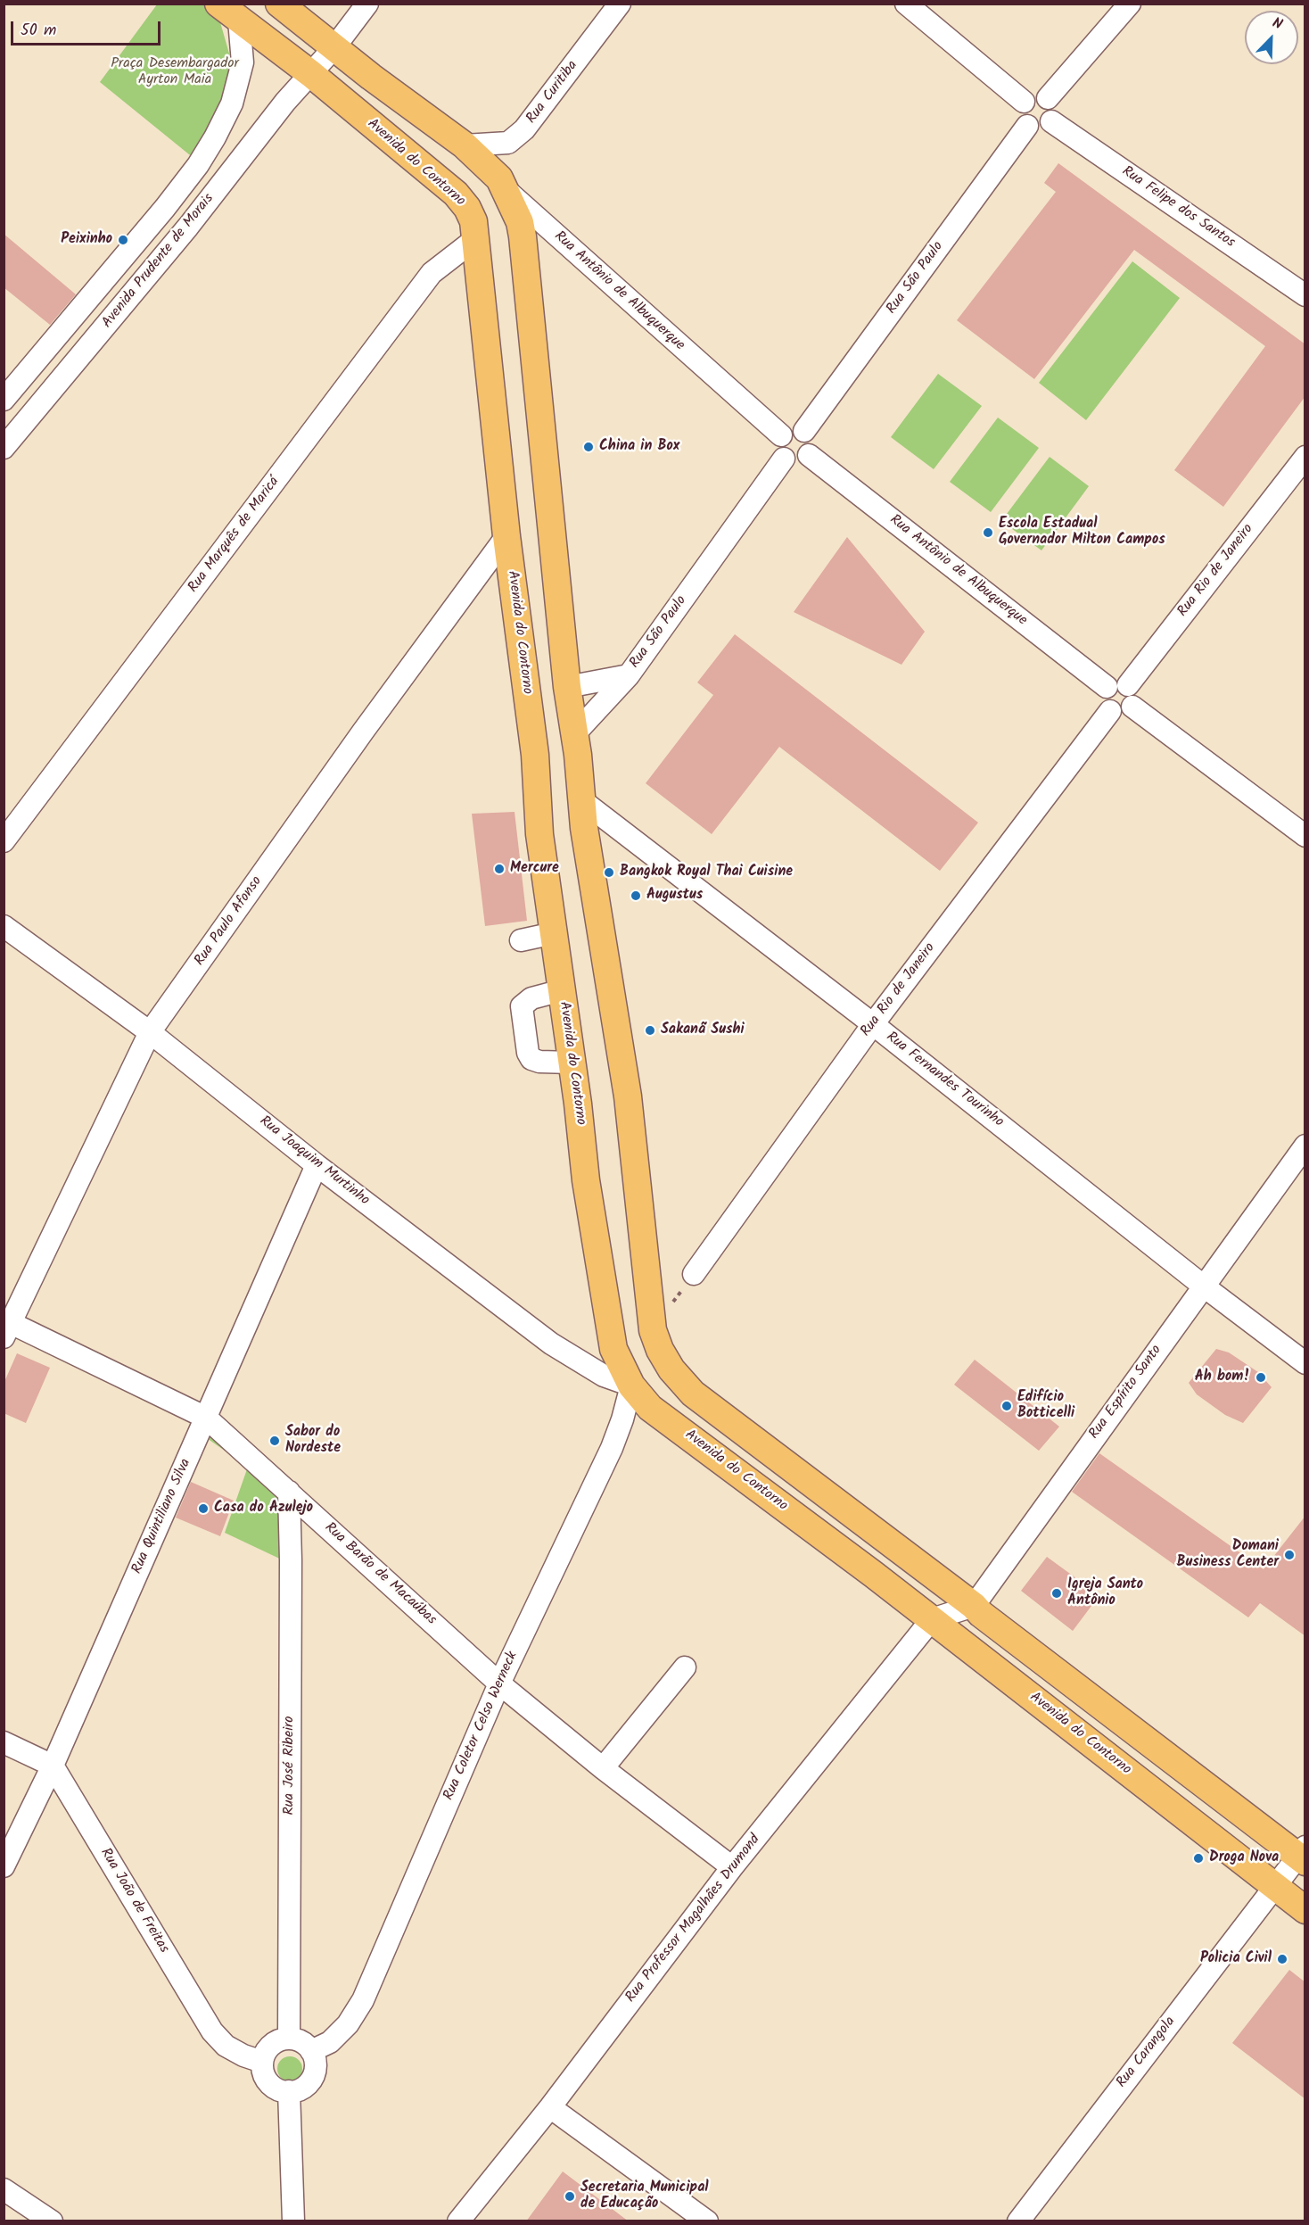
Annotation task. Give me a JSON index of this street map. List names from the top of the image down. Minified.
{"streets":{"main road":["Avenida do Contorno"],"street":["Rua Curitiba","Rua Felipe dos Santos","Avenida Prudente de Morais","Rua São Paulo","Rua Antônio de Albuquerque","Rua Marquês de Maricá","Rua Rio de Janeiro","Rua Paulo Afonso","Rua Fernandes Tourinho","Rua Joaquim Murtinho","Rua Espírito Santo","Rua Quintiliano Silva","Rua Barão de Macaúbas","Rua Coletor Celso Werneck","Rua José Ribeiro","Rua João de Freitas","Rua Professor Magalhães Drumond","Rua Carangola"]},"crossings":[["Avenida do Contorno","Avenida Prudente de Morais"],["Avenida do Contorno","Rua Marquês de Maricá"],["Avenida do Contorno","Rua Paulo Afonso"],["Avenida do Contorno","Rua Joaquim Murtinho"],["Avenida do Contorno","Rua Coletor Celso Werneck"],["Avenida do Contorno","Rua Professor Magalhães Drumond"],["Avenida do Contorno","Rua Carangola"],["Rua Felipe dos Santos","Rua São Paulo"],["Rua São Paulo","Rua Antônio de Albuquerque"],["Rua Antônio de Albuquerque","Rua Rio de Janeiro"],["Rua Rio de Janeiro","Rua Fernandes Tourinho"],["Rua Paulo Afonso","Rua Joaquim Murtinho"],["Rua Paulo Afonso","Rua Barão de Macaúbas"],["Rua Fernandes Tourinho","Rua Espírito Santo"],["Rua Joaquim Murtinho","Rua Quintiliano Silva"],["Rua Joaquim Murtinho","Rua Coletor Celso Werneck"],["Rua Quintiliano Silva","Rua Barão de Macaúbas"],["Rua Quintiliano Silva","Rua João de Freitas"],["Rua Barão de Macaúbas","Rua Coletor Celso Werneck"],["Rua Barão de Macaúbas","Rua José Ribeiro"],["Rua Barão de Macaúbas","Rua Professor Magalhães Drumond"],["Rua Coletor Celso Werneck","Rua José Ribeiro"],["Rua Coletor Celso Werneck","Rua João de Freitas"],["Rua José Ribeiro","Rua João de Freitas"]],"parks":["Praça Desembargador Ayrton Maia"],"places":["Peixinho","China in Box","Escola Estadual Governador Milton Campos","Mercure","Bangkok Royal Thai Cuisine","Augustus","Sakanã Sushi","Ah bom!","Edifício Botticelli","Sabor do Nordeste","Casa do Azulejo","Domani Business Center","Igreja Santo Antônio","Droga Nova","Policia Civil","Secretaria Municipal de Educação"],"scale_bar":"50 m","north":"top right"}
